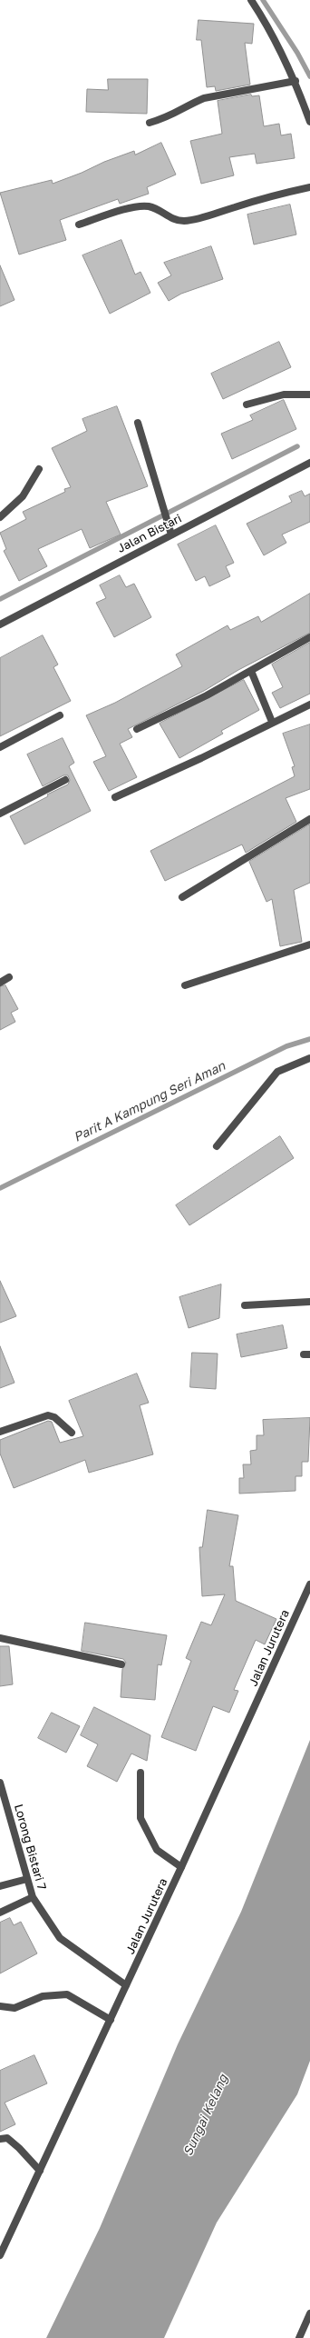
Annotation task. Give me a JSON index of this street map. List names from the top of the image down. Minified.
{"streets":{"street":["Jalan Bistari","Jalan Jurutera","Lorong Bistari 7"]},"crossings":[["Jalan Jurutera","Lorong Bistari 7"]],"water":["Parit A Kampung Seri Aman","Sungai Kelang"]}
